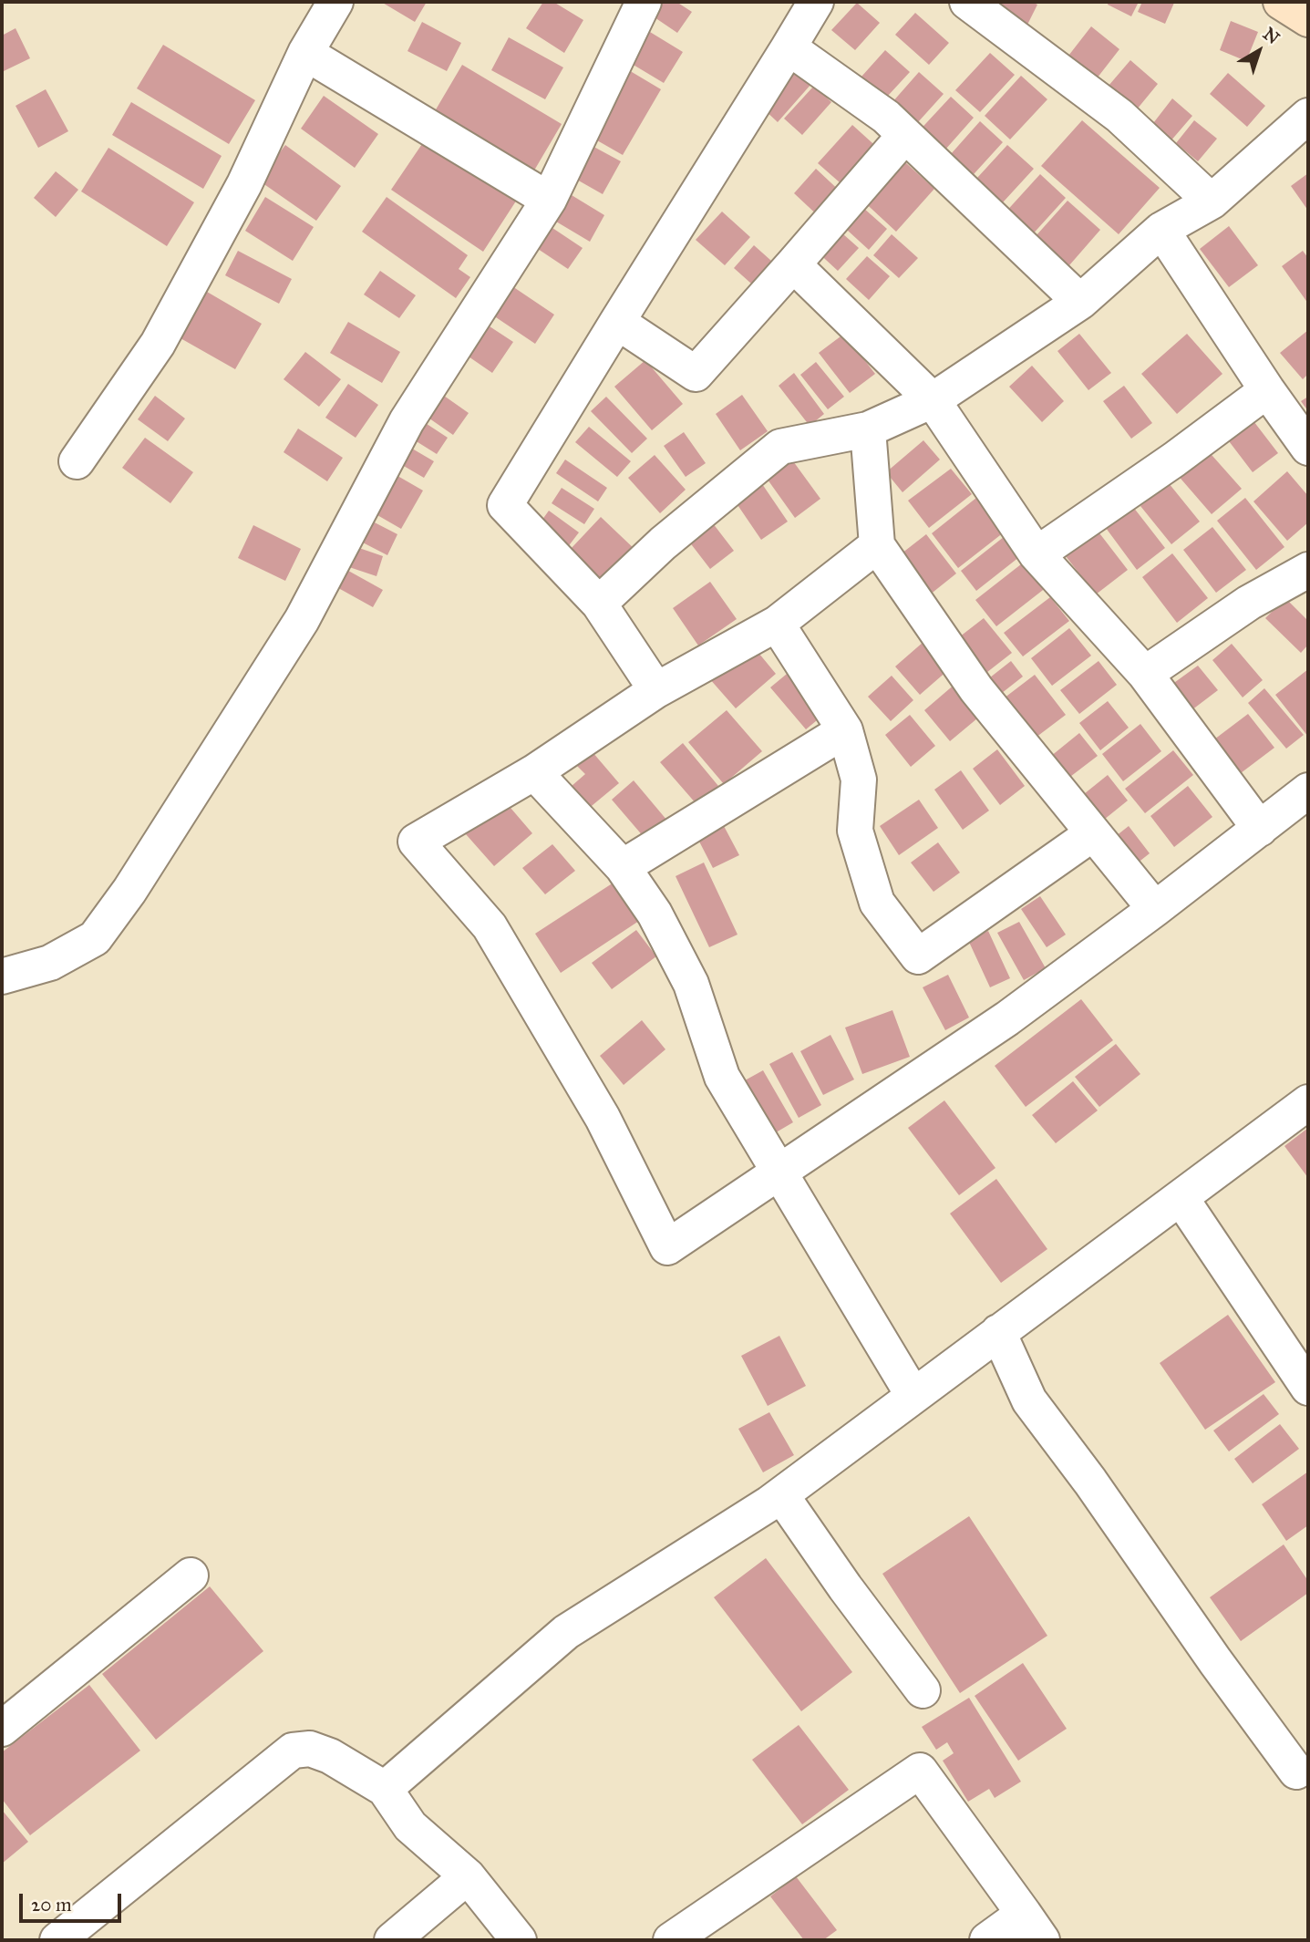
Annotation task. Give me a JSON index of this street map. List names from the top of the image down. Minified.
{"scale_bar":"20 m","north":"top right"}
